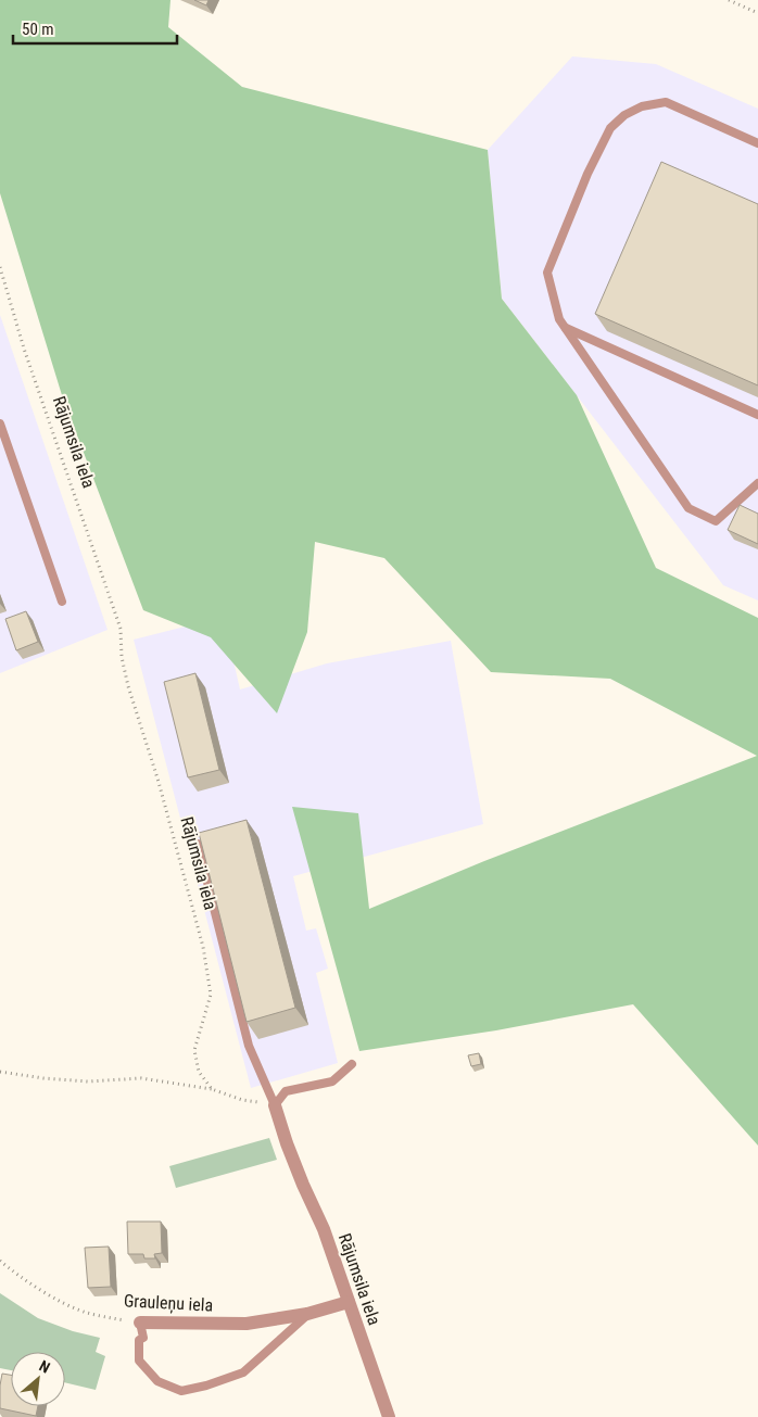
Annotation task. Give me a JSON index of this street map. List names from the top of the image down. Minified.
{"streets":{"street":["Rājumsila iela","Grauleņu iela"]},"crossings":[["Rājumsila iela","Grauleņu iela"]],"scale_bar":"50 m","north":"top right"}
